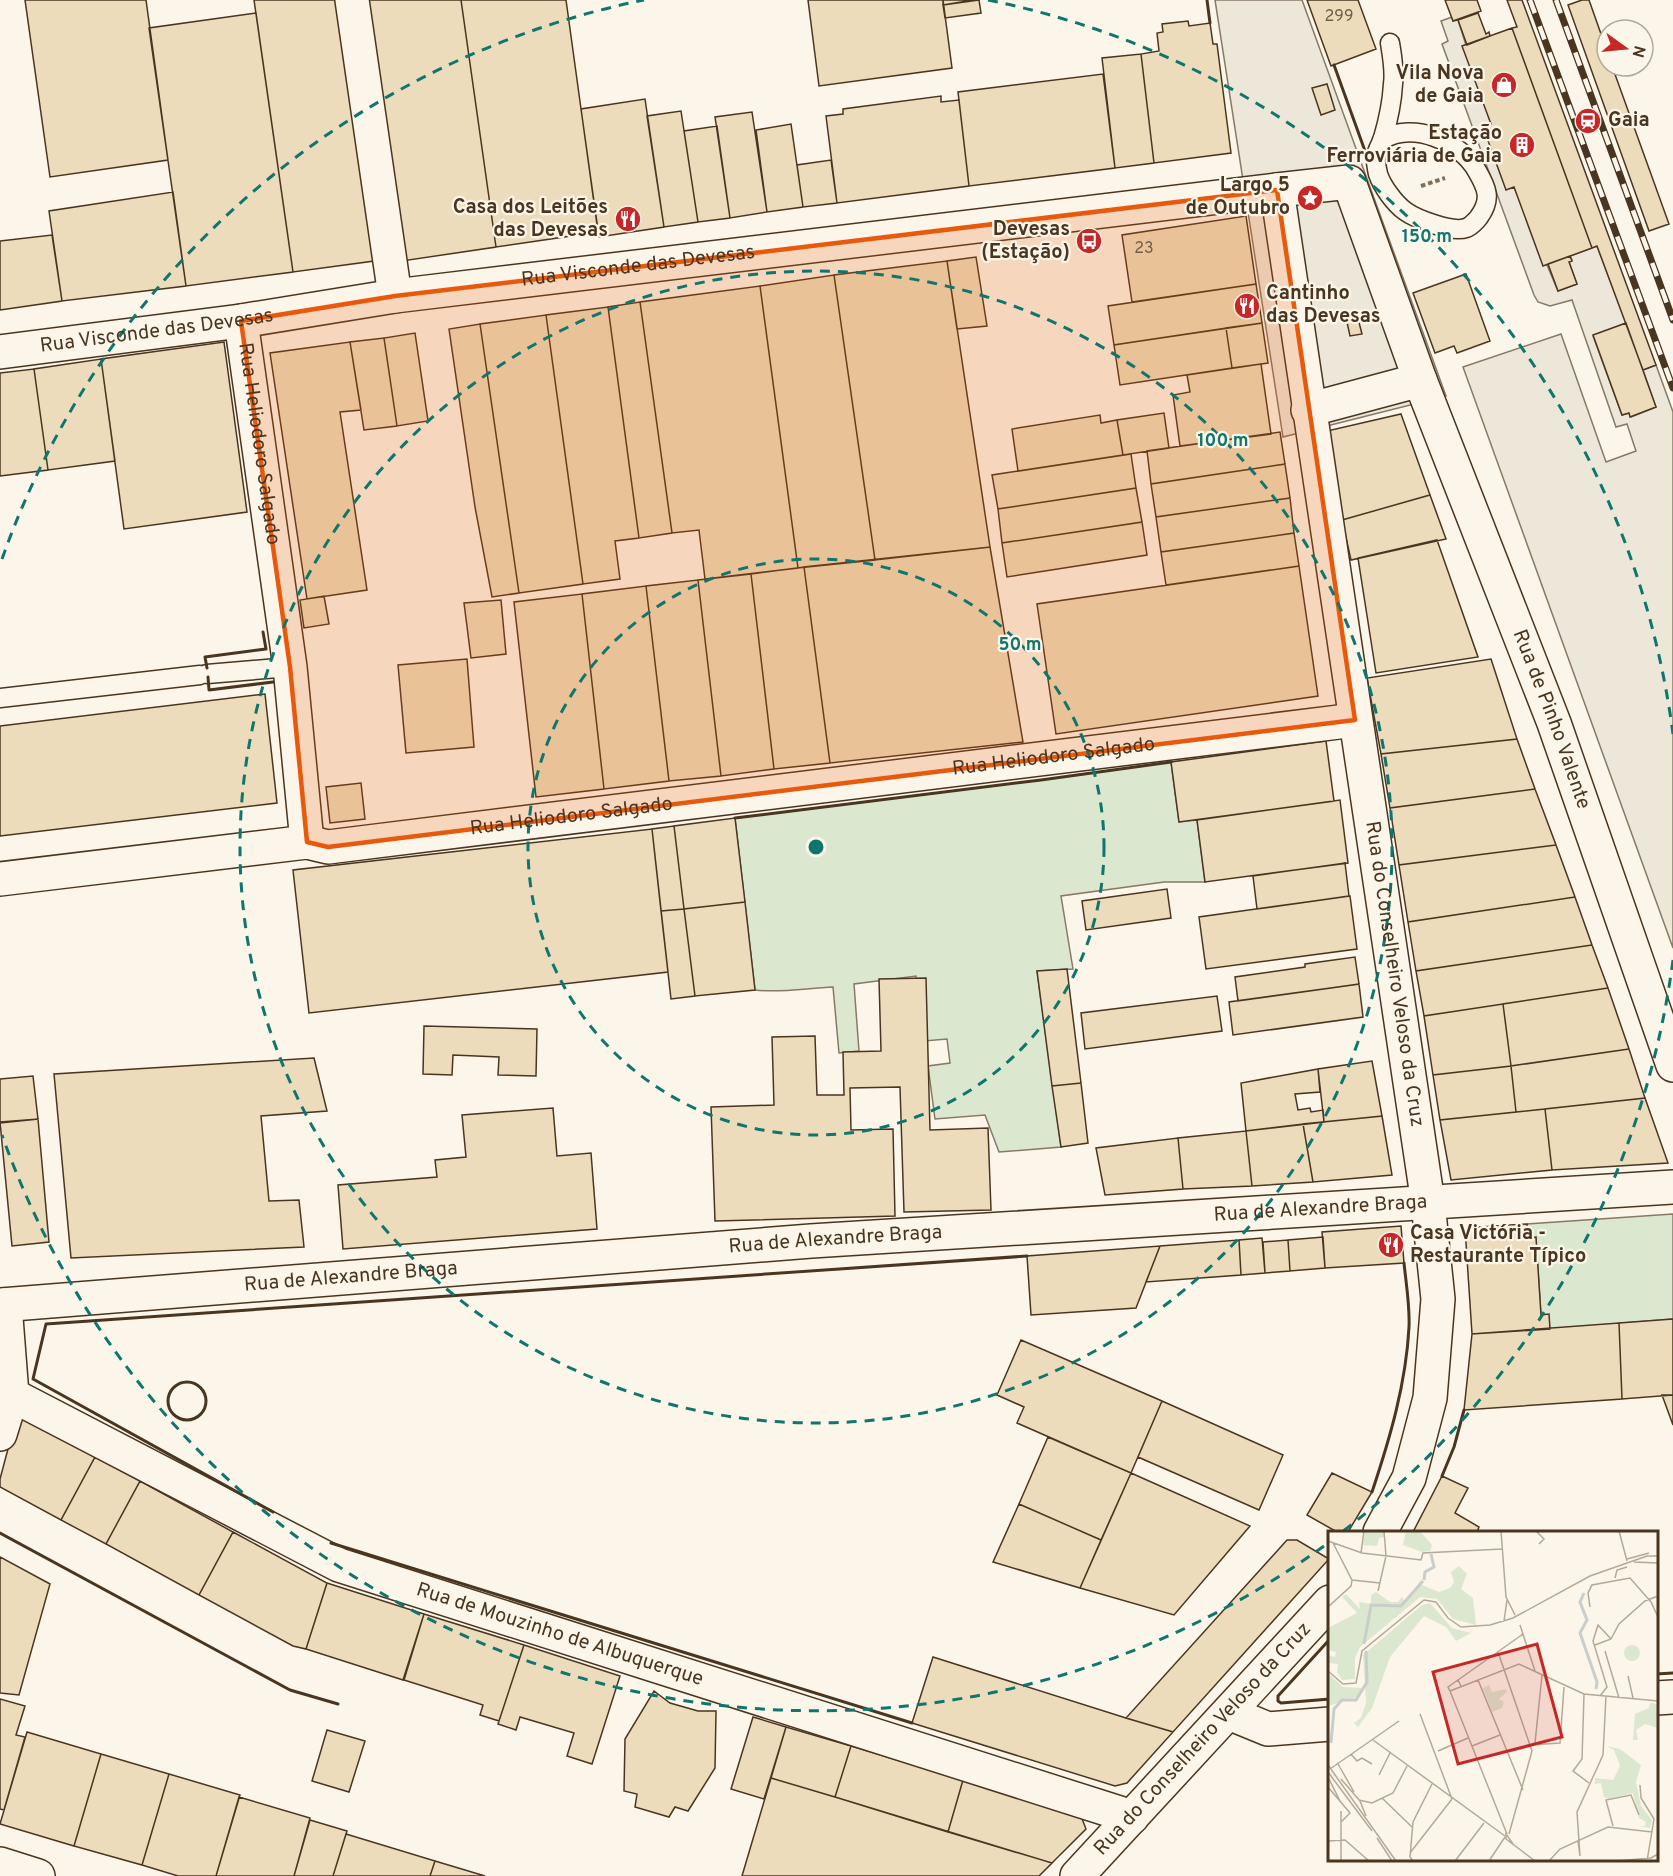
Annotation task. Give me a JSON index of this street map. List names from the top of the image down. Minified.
{"streets":{"street":["Rua Visconde das Devesas","Rua Heliodoro Salgado","Rua de Pinho Valente","Rua do Conselheiro Veloso da Cruz","Rua de Alexandre Braga","Rua de Mouzinho de Albuquerque"]},"crossings":[["Rua Visconde das Devesas","Rua Heliodoro Salgado"],["Rua Heliodoro Salgado","Rua do Conselheiro Veloso da Cruz"],["Rua do Conselheiro Veloso da Cruz","Rua de Alexandre Braga"],["Rua do Conselheiro Veloso da Cruz","Rua de Mouzinho de Albuquerque"]],"places":{"shop":["Vila Nova de Gaia"],"station":["Gaia"],"building":["Estação Ferroviária de Gaia"],"place":["Largo 5 de Outubro"],"restaurant":["Casa dos Leitões das Devesas","Cantinho das Devesas","Casa Victória - Restaurante Típico"],"bus stop":["Devesas (Estação)"]},"house_numbers":["299","23"],"north":"right","rings":["150 m","100 m","50 m"]}
